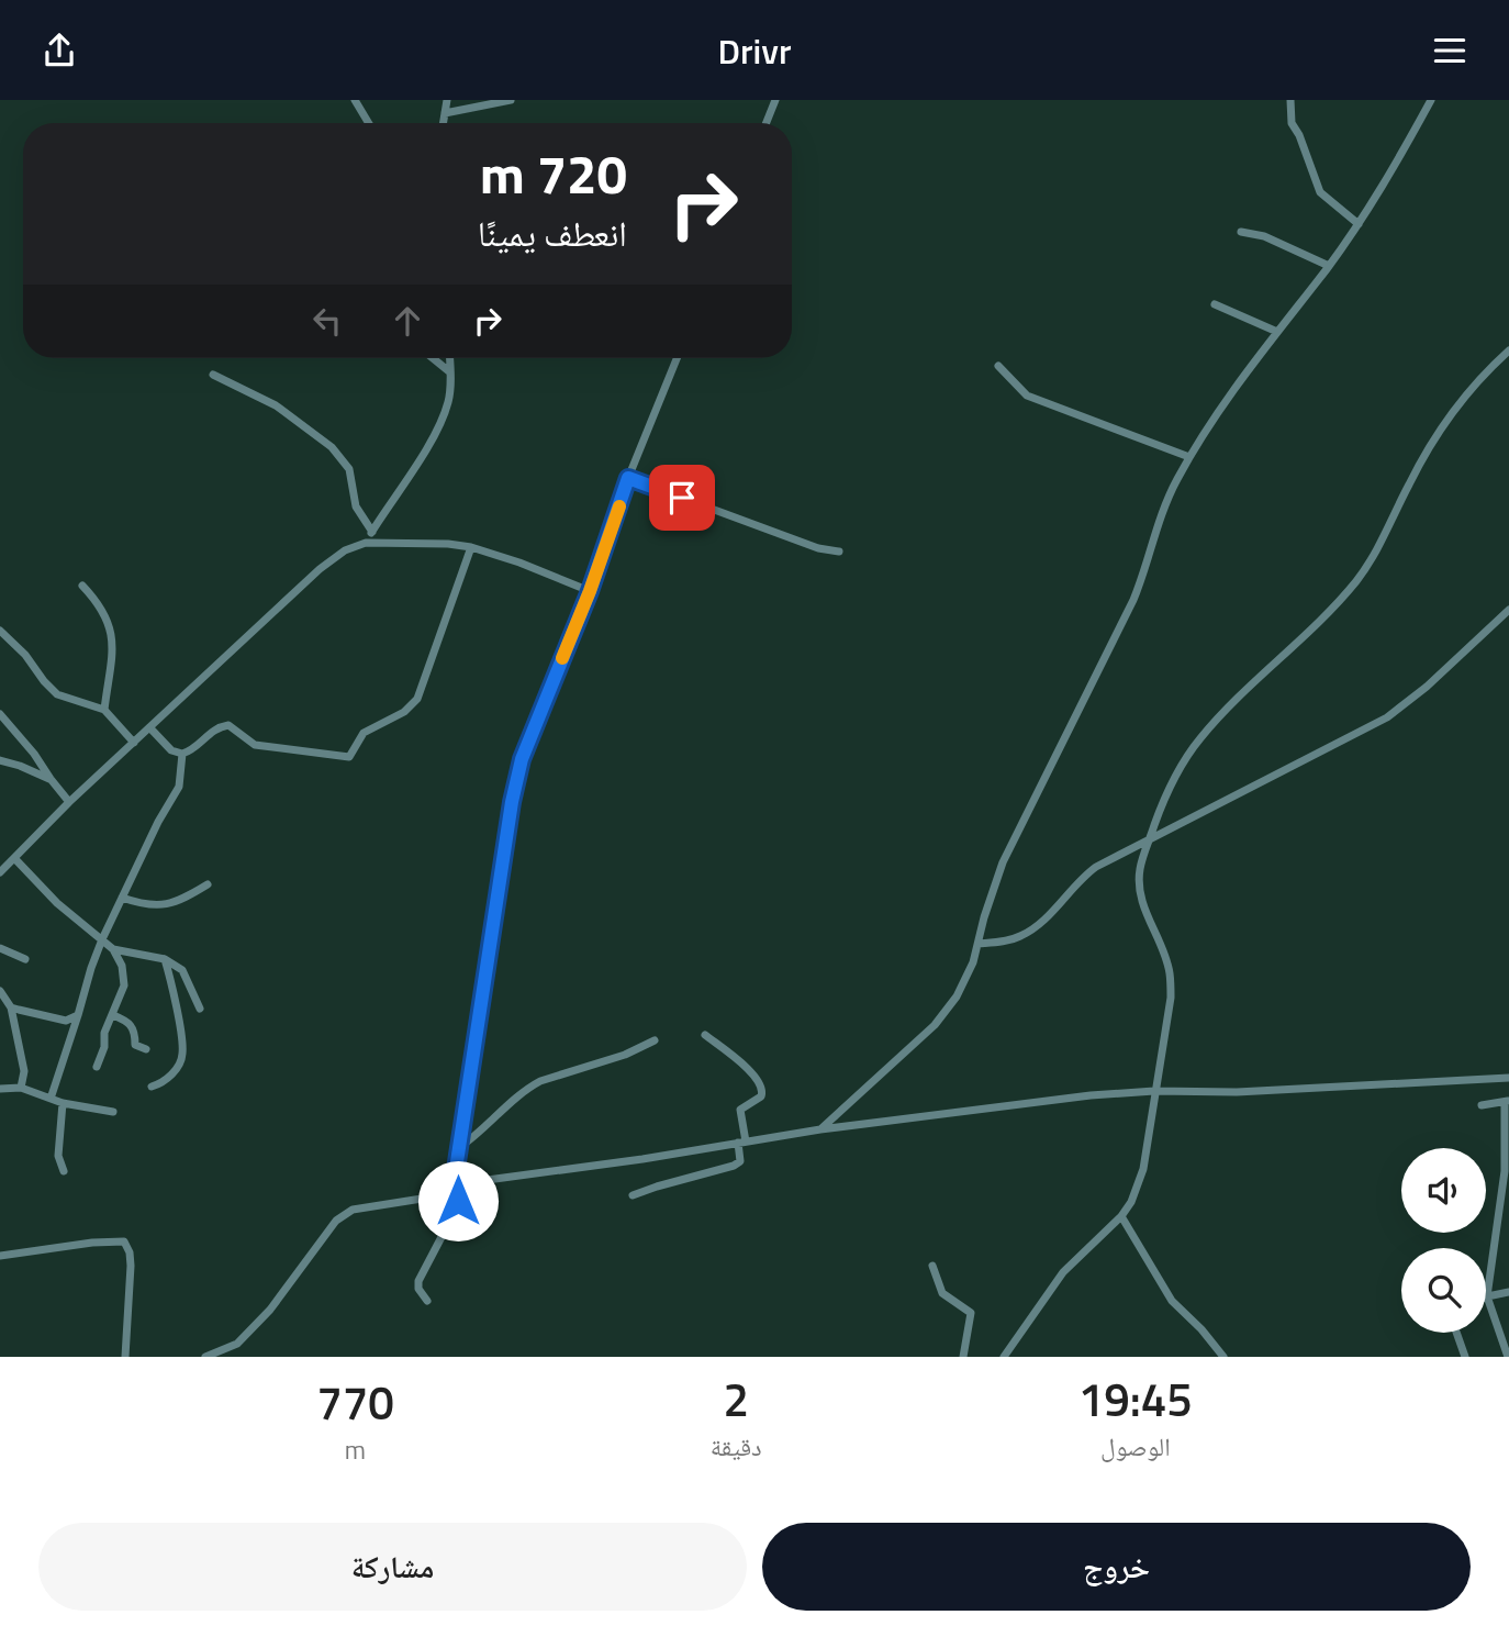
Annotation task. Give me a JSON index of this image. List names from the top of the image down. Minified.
{"page":{"header":"Drivr","turn":["720 m","انعطف يمينًا"],"eta":["19:45","الوصول","2","دقيقة","770","m"],"buttons":["خروج","مشاركة"]}}
